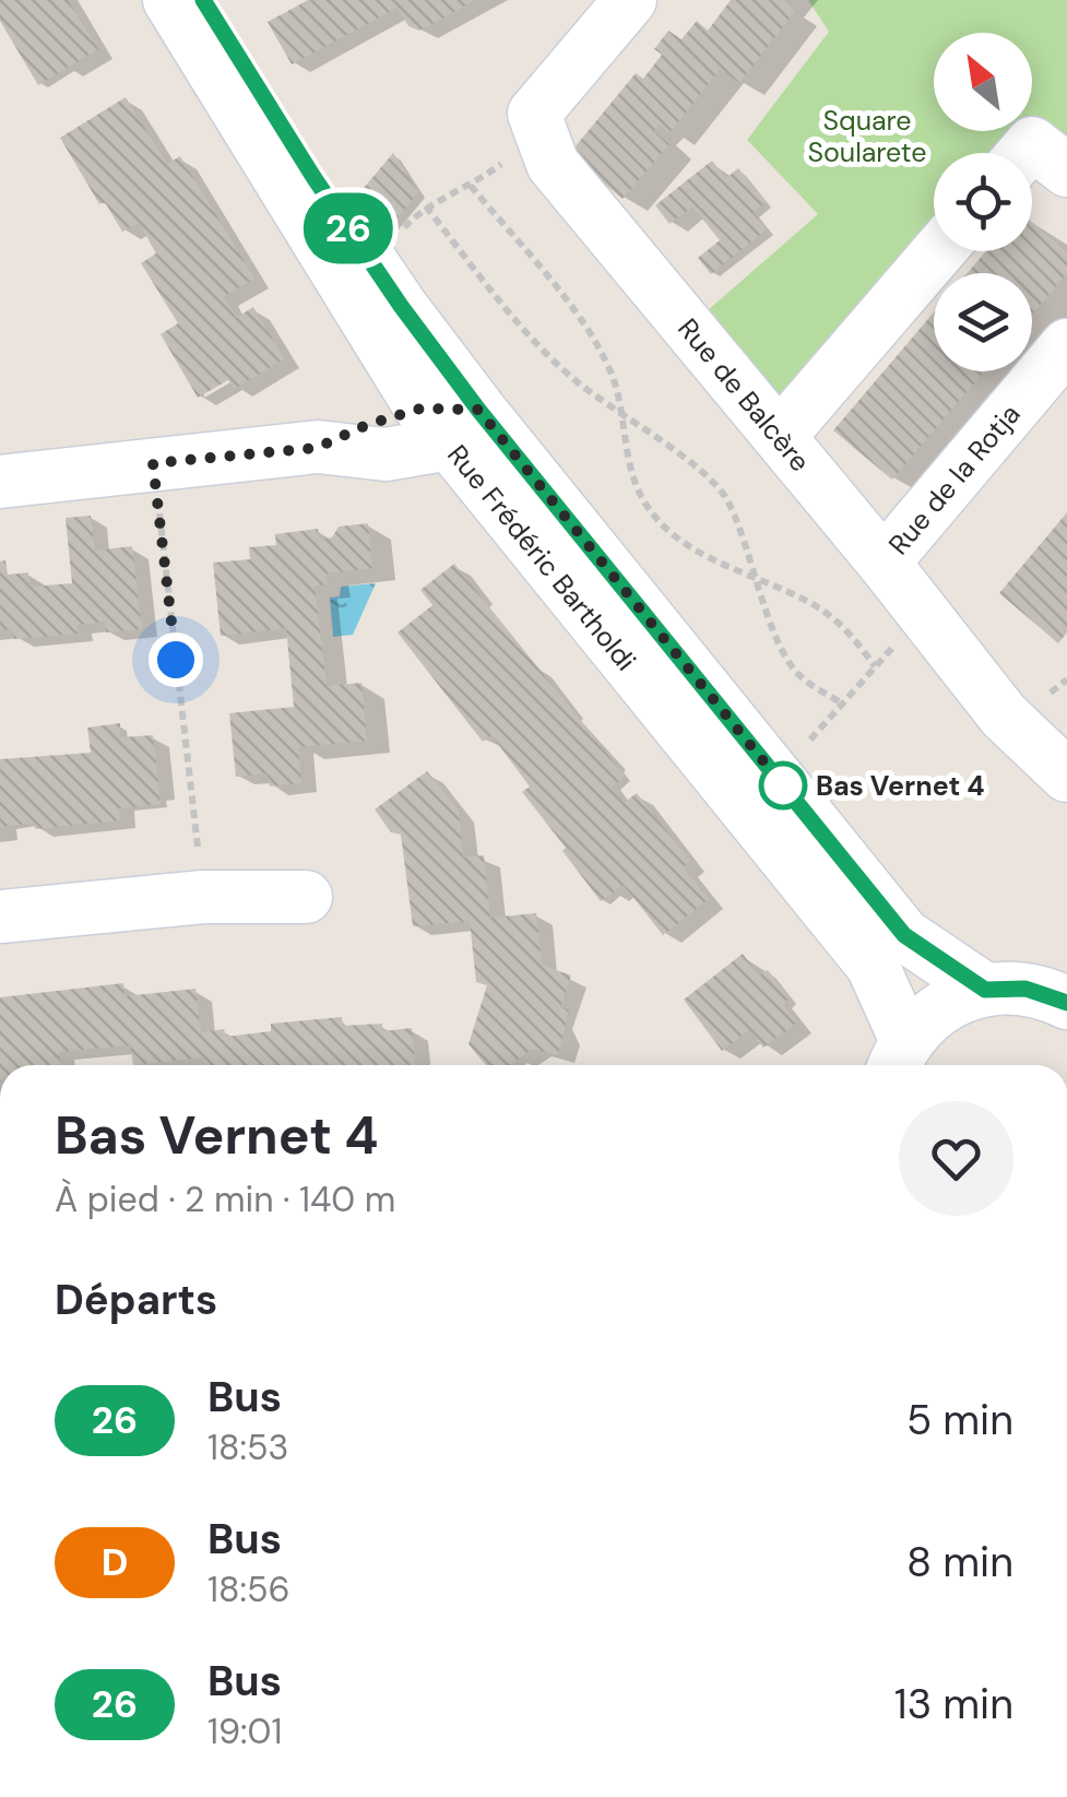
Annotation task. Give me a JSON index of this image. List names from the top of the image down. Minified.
{"streets":{"street":["Rue de Balcère","Rue de la Rotja","Rue Frédéric Bartholdi"]},"crossings":[["Rue de Balcère","Rue de la Rotja"]],"parks":["Square Soularete"],"places":["Bas Vernet 4"],"lines":["bus line 26"],"north":"top left","page":{"on_map":"26","heading":[["Bas Vernet 4","À pied · 2 min · 140 m"],"Départs"],"list":[{"mark":"26","name":"Bus","note":"18:53","value":"5 min"},{"mark":"D","name":"Bus","note":"18:56","value":"8 min"},{"mark":"26","name":"Bus","note":"19:01","value":"13 min"}]}}
